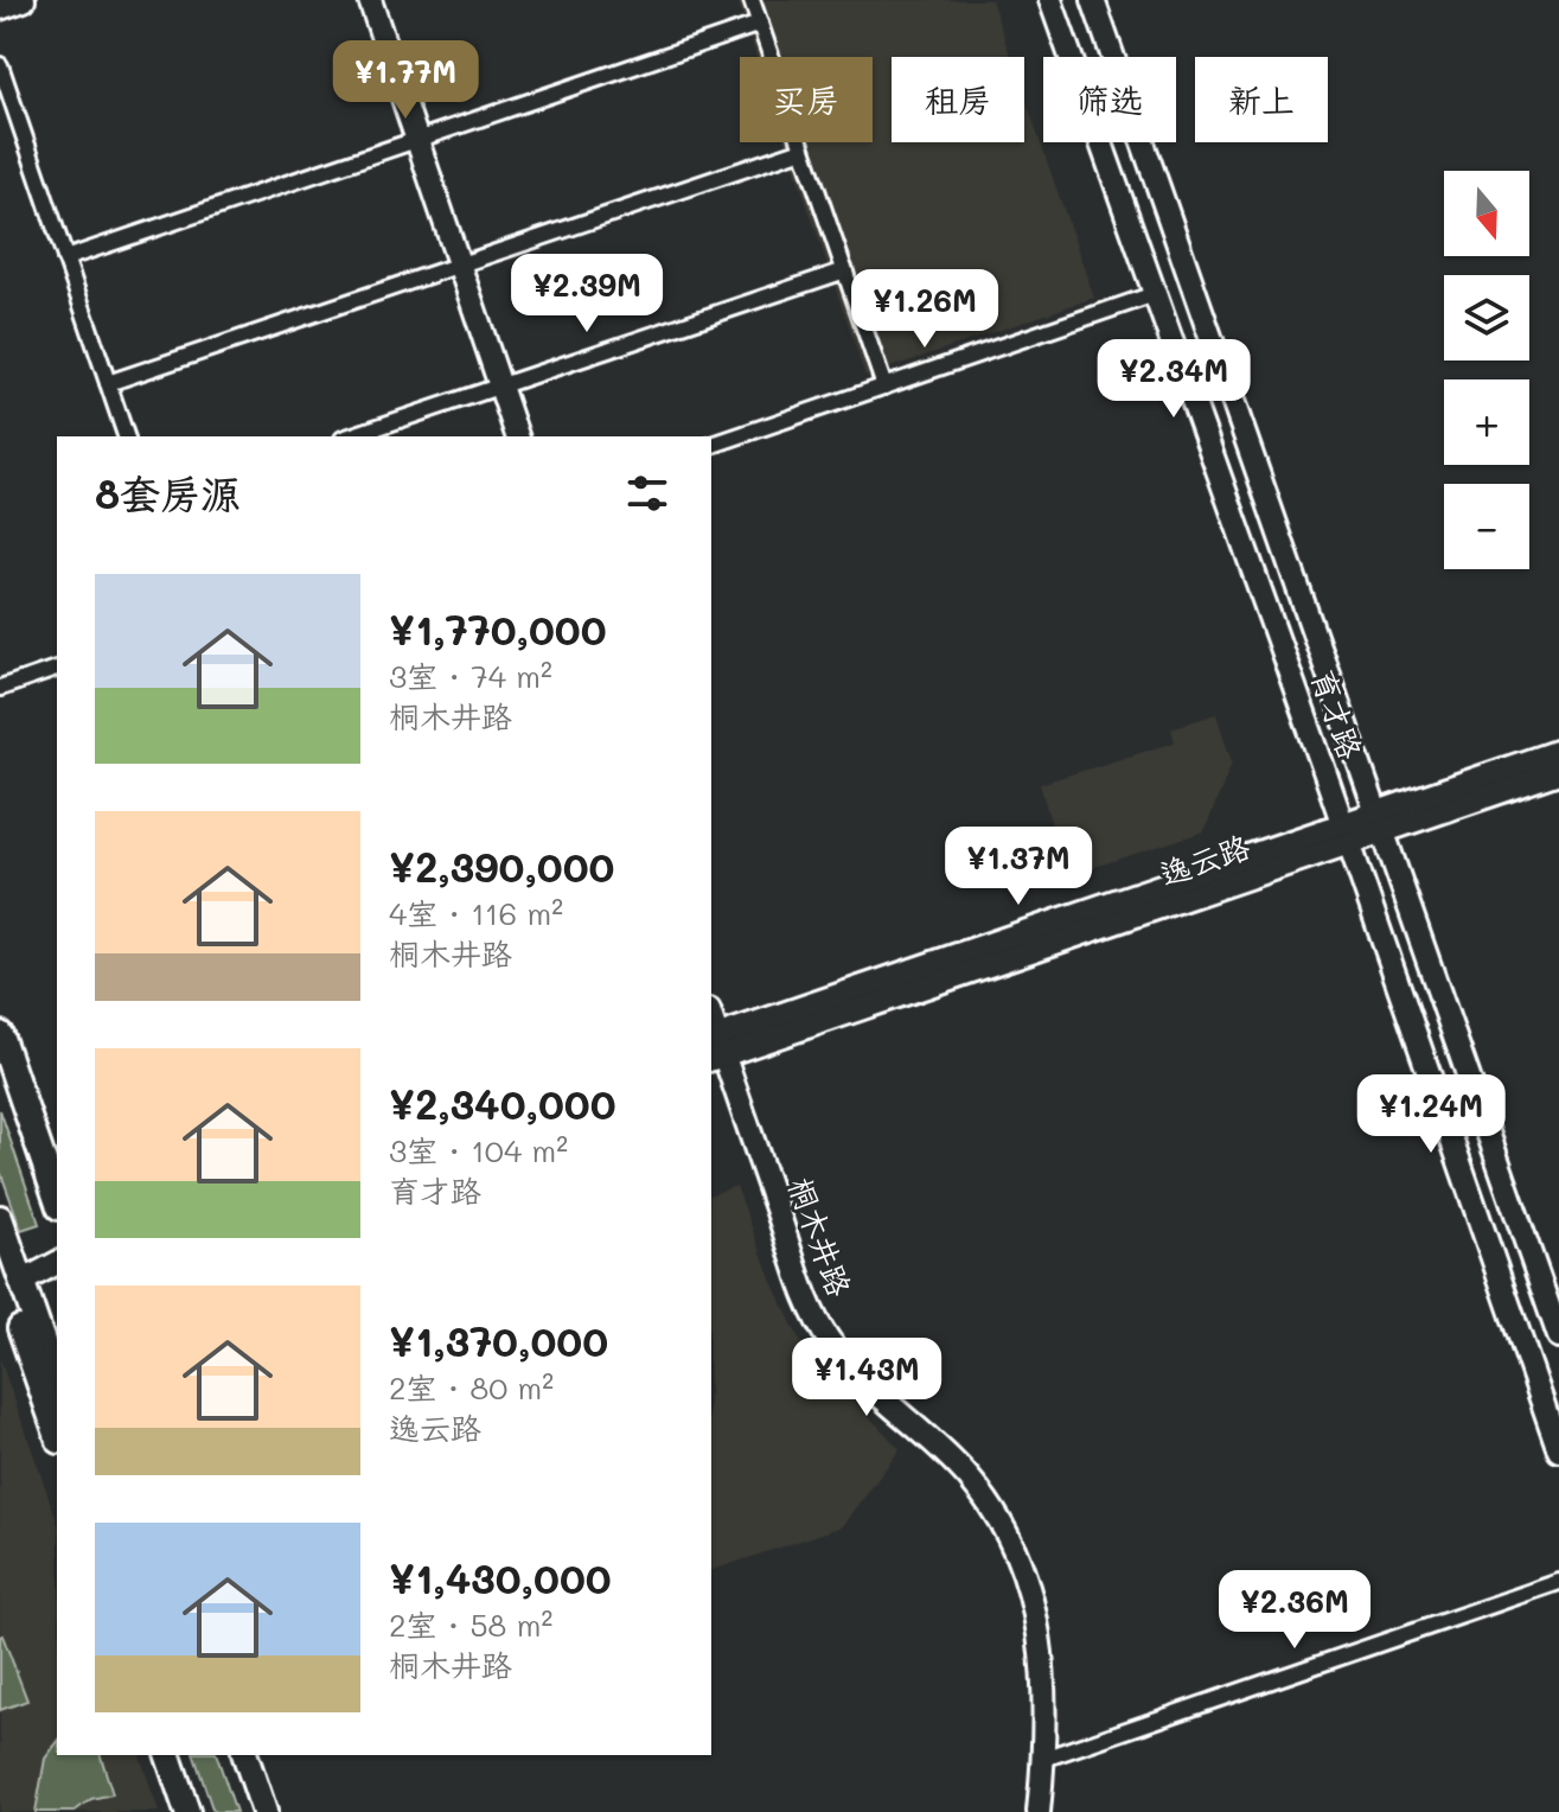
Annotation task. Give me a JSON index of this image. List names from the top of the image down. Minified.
{"streets":{"main road":["育才路","逸云路","桐木井路"]},"crossings":[["育才路","逸云路"],["逸云路","桐木井路"]],"north":"bottom","page":{"price":["¥1.77M","¥2.39M","¥1.26M","¥2.34M","¥1.37M","¥1.24M","¥1.43M","¥2.36M"],"chip":["买房","租房","筛选","新上"],"map_buttons":["+","−"],"heading":"8套房源","list":[{"name":"¥1,770,000","note":"3室 · 74 m² · 桐木井路"},{"name":"¥2,390,000","note":"4室 · 116 m² · 桐木井路"},{"name":"¥2,340,000","note":"3室 · 104 m² · 育才路"},{"name":"¥1,370,000","note":"2室 · 80 m² · 逸云路"},{"name":"¥1,430,000","note":"2室 · 58 m² · 桐木井路"}]}}
